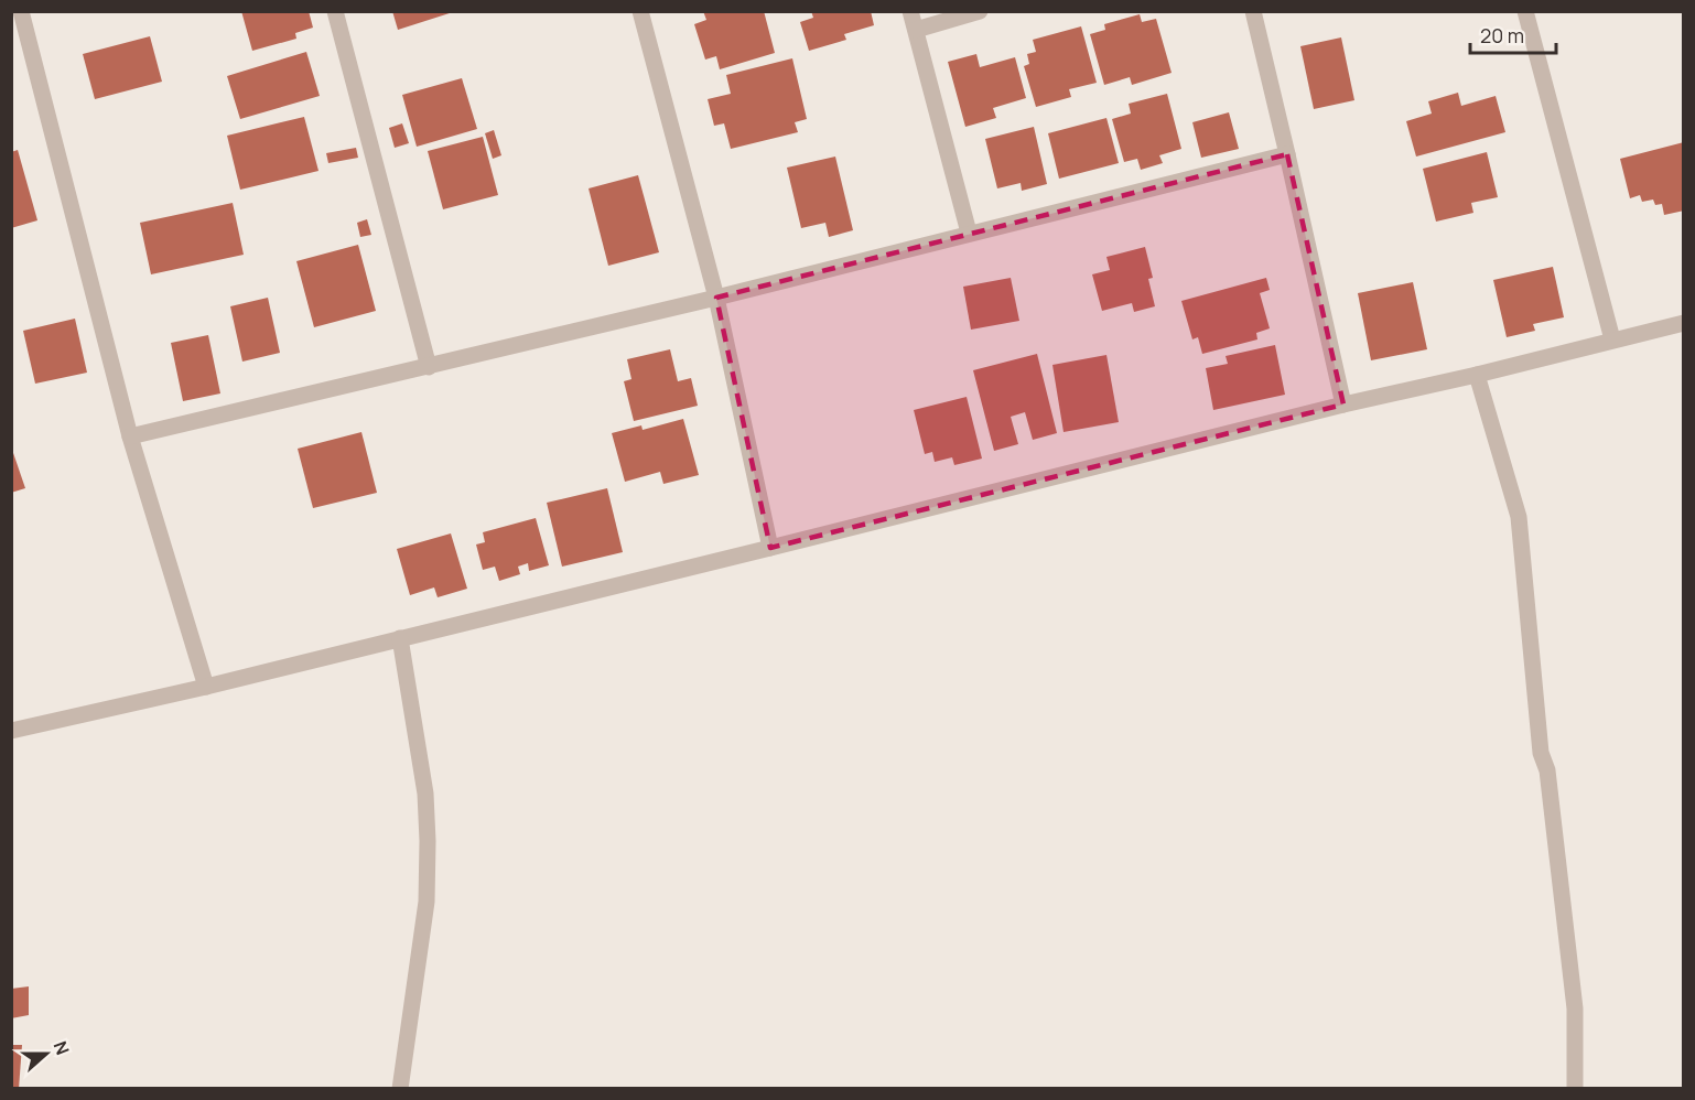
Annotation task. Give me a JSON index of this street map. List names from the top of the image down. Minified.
{"scale_bar":"20 m","north":"right"}
